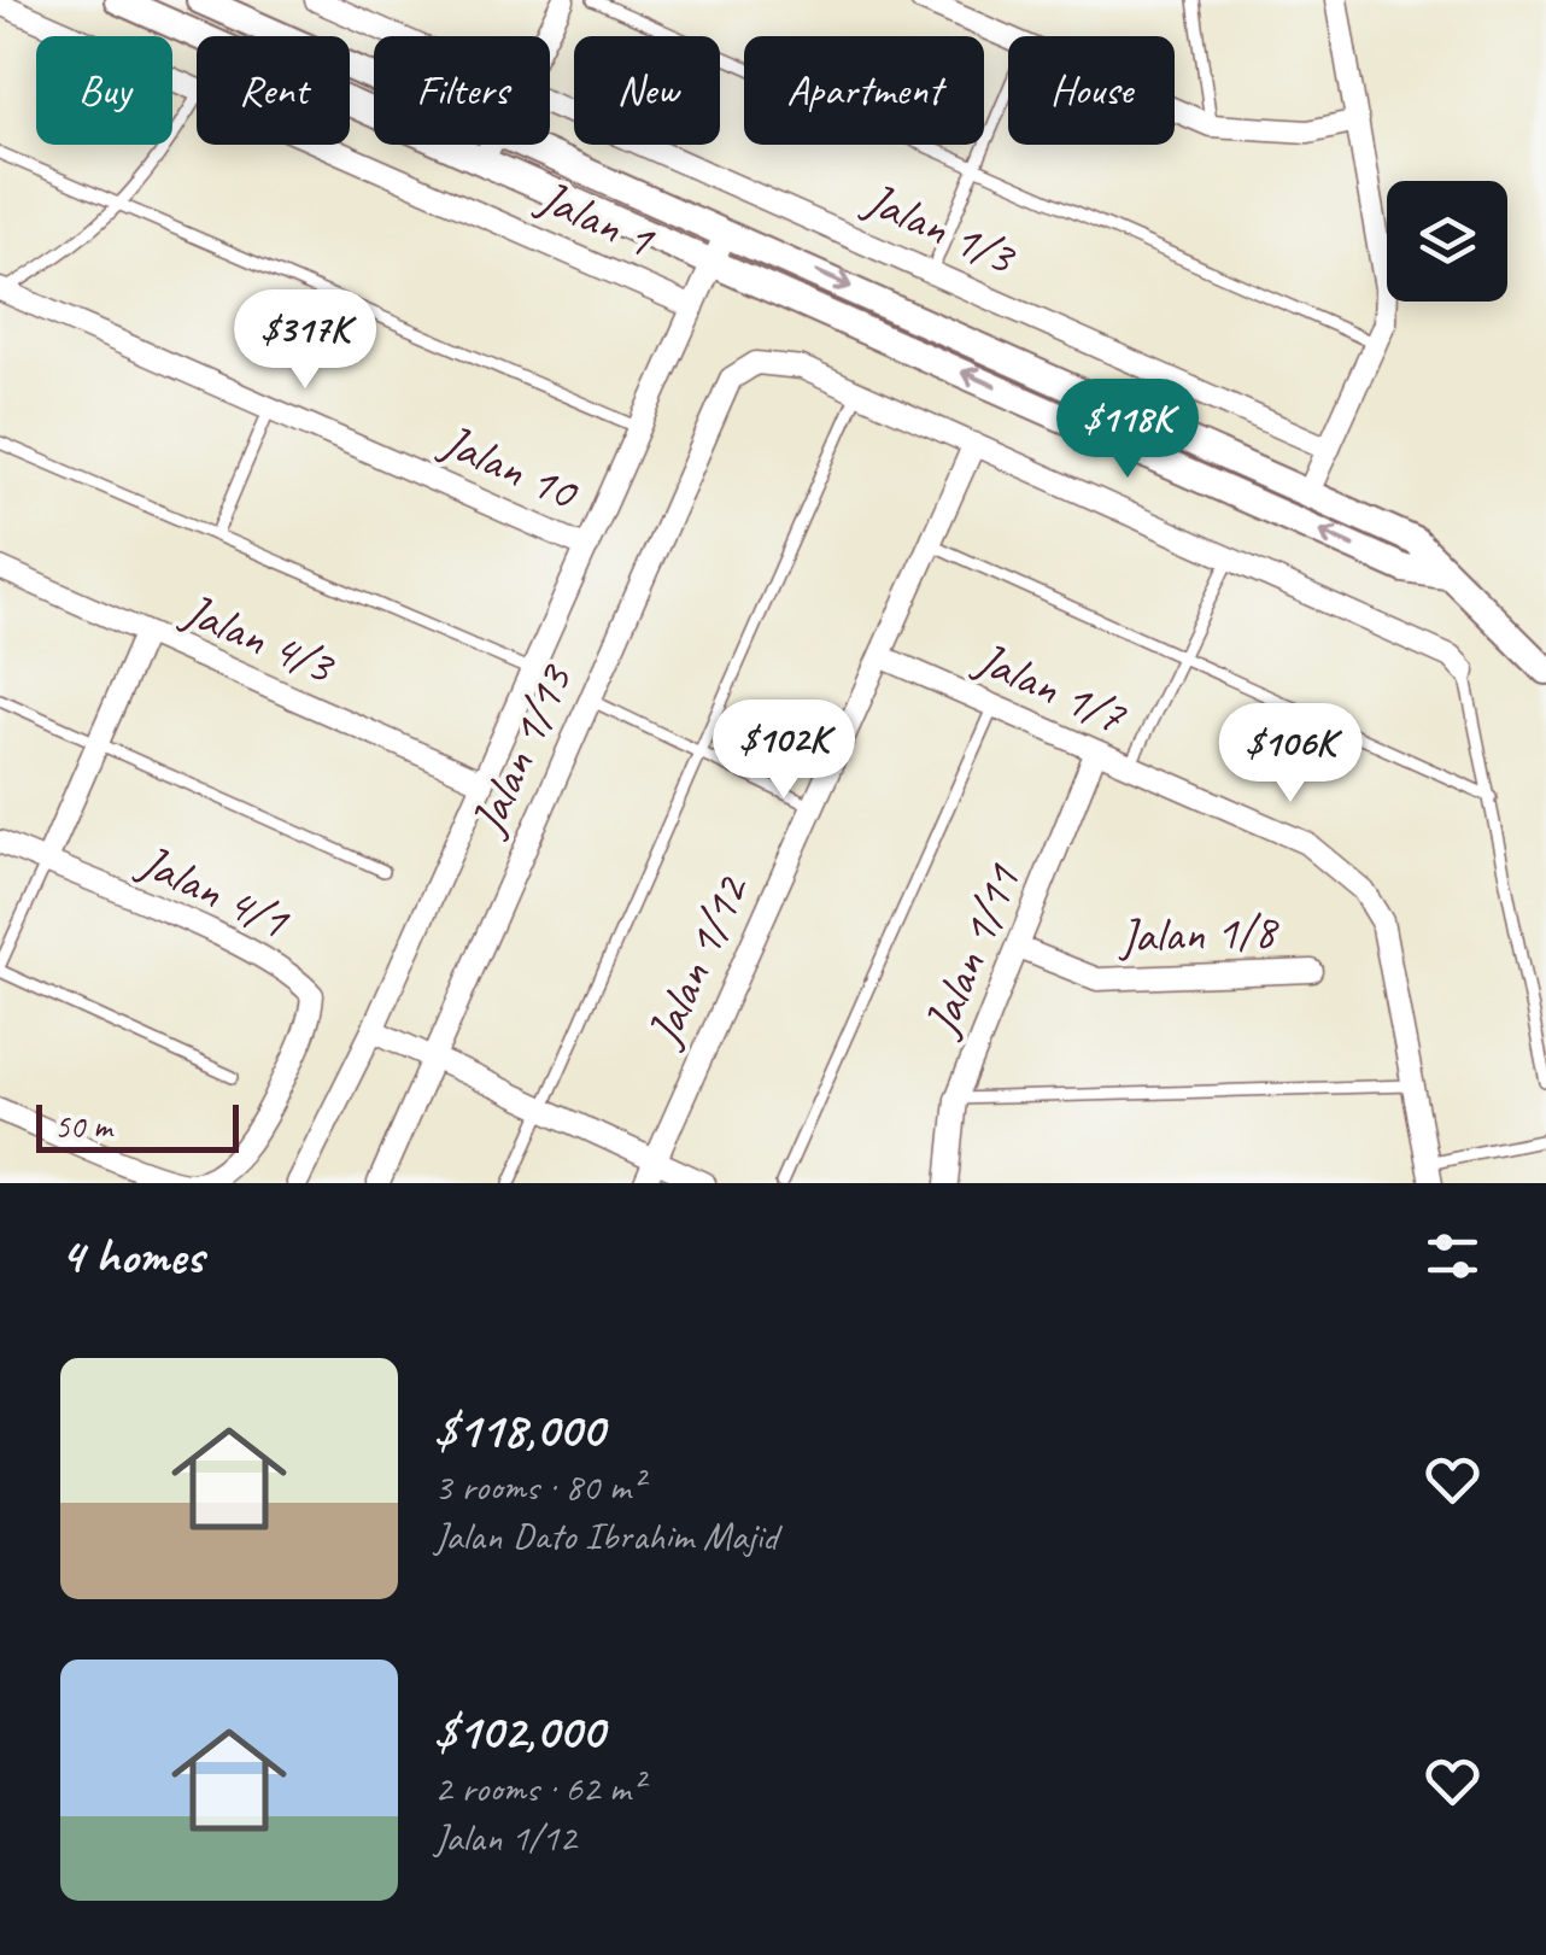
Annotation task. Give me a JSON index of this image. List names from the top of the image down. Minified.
{"streets":{"street":["Jalan 1","Jalan 1/3","Jalan 10","Jalan 4/3","Jalan 1/7","Jalan 1/13","Jalan 4/1","Jalan 1/8","Jalan 1/11","Jalan 1/12"]},"crossings":[["Jalan 1/7","Jalan 1/11"],["Jalan 1/7","Jalan 1/12"],["Jalan 1/8","Jalan 1/11"]],"scale_bar":"50 m","page":{"chip":["Buy","Rent","Filters","New","Apartment","House"],"price":["$317K","$118K","$102K","$106K"],"scale":"50 m","heading":"4 homes","list":[{"name":"$118,000","note":"3 rooms · 80 m² · Jalan Dato Ibrahim Majid"},{"name":"$102,000","note":"2 rooms · 62 m² · Jalan 1/12"}]}}
